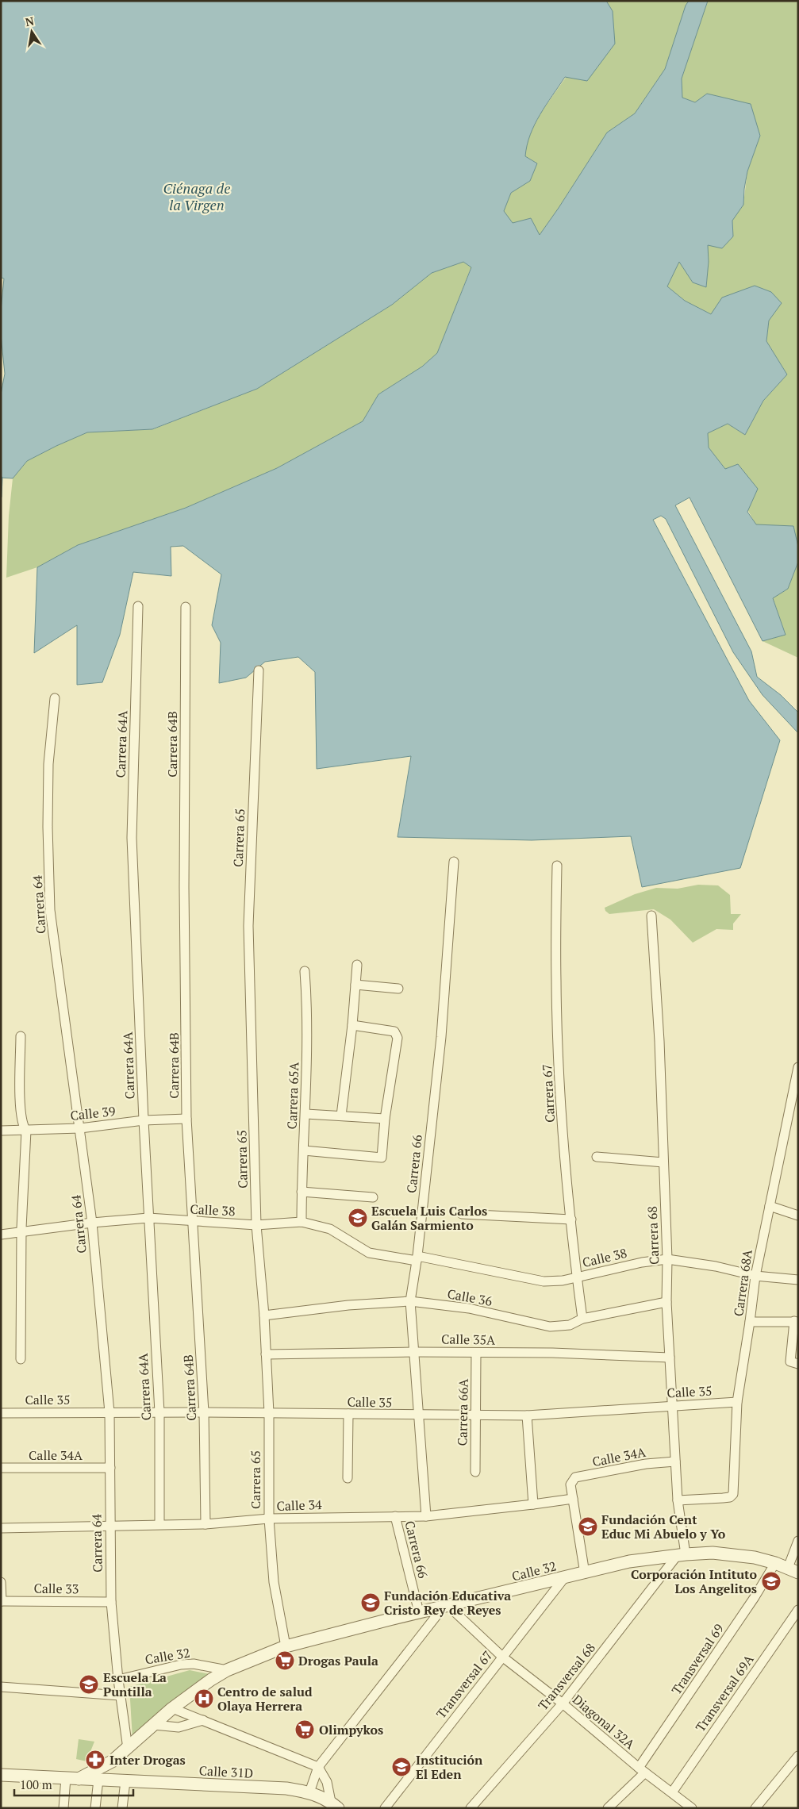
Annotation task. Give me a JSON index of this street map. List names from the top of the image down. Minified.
{"streets":{"street":["Carrera 64A","Carrera 64B","Carrera 65","Carrera 64","Carrera 67","Carrera 65A","Calle 39","Carrera 66","Calle 38","Carrera 68","Carrera 68A","Calle 36","Calle 35A","Calle 35","Carrera 66A","Calle 34A","Calle 34","Calle 32","Calle 33","Transversal 69","Transversal 68","Transversal 67","Transversal 69A","Diagonal 32A","Calle 31D"]},"crossings":[["Carrera 64A","Calle 39"],["Carrera 64A","Calle 38"],["Carrera 64A","Calle 35"],["Carrera 64A","Calle 34"],["Carrera 64B","Calle 39"],["Carrera 64B","Calle 38"],["Carrera 64B","Calle 35"],["Carrera 64B","Calle 34"],["Carrera 65","Calle 38"],["Carrera 65","Calle 36"],["Carrera 65","Calle 35A"],["Carrera 65","Calle 35"],["Carrera 65","Calle 34"],["Carrera 65","Calle 32"],["Carrera 64","Calle 39"],["Carrera 64","Calle 38"],["Carrera 64","Calle 35"],["Carrera 64","Calle 34A"],["Carrera 64","Calle 34"],["Carrera 64","Calle 32"],["Carrera 64","Calle 33"],["Carrera 67","Calle 38"],["Carrera 67","Calle 36"],["Carrera 65A","Calle 38"],["Carrera 66","Calle 38"],["Carrera 66","Calle 36"],["Carrera 66","Calle 35A"],["Carrera 66","Calle 35"],["Carrera 66","Calle 34"],["Carrera 66","Calle 32"],["Calle 38","Carrera 68"],["Calle 38","Carrera 68A"],["Carrera 68","Carrera 68A"],["Carrera 68","Calle 36"],["Carrera 68","Calle 35A"],["Carrera 68","Calle 35"],["Carrera 68","Calle 34A"],["Carrera 68","Calle 32"],["Carrera 68","Transversal 68"],["Carrera 68A","Calle 35"],["Calle 35A","Carrera 66A"],["Calle 35","Carrera 66A"],["Calle 34A","Calle 34"],["Calle 32","Transversal 69"],["Calle 32","Transversal 68"],["Calle 32","Transversal 67"],["Calle 32","Diagonal 32A"],["Transversal 69","Diagonal 32A"],["Transversal 68","Diagonal 32A"],["Transversal 67","Diagonal 32A"],["Transversal 69A","Diagonal 32A"]],"water":["Ciénaga de la Virgen"],"places":{"school or university":["Escuela Luis Carlos Galán Sarmiento","Fundación Cent Educ Mi Abuelo y Yo","Corporación Intituto Los Angelitos","Fundación Educativa Cristo Rey de Reyes","Escuela La Puntilla","Institución El Eden"],"supermarket":["Drogas Paula","Olimpykos"],"hospital":["Centro de salud Olaya Herrera"],"pharmacy":["Inter Drogas"]},"scale_bar":"100 m","north":"top"}
